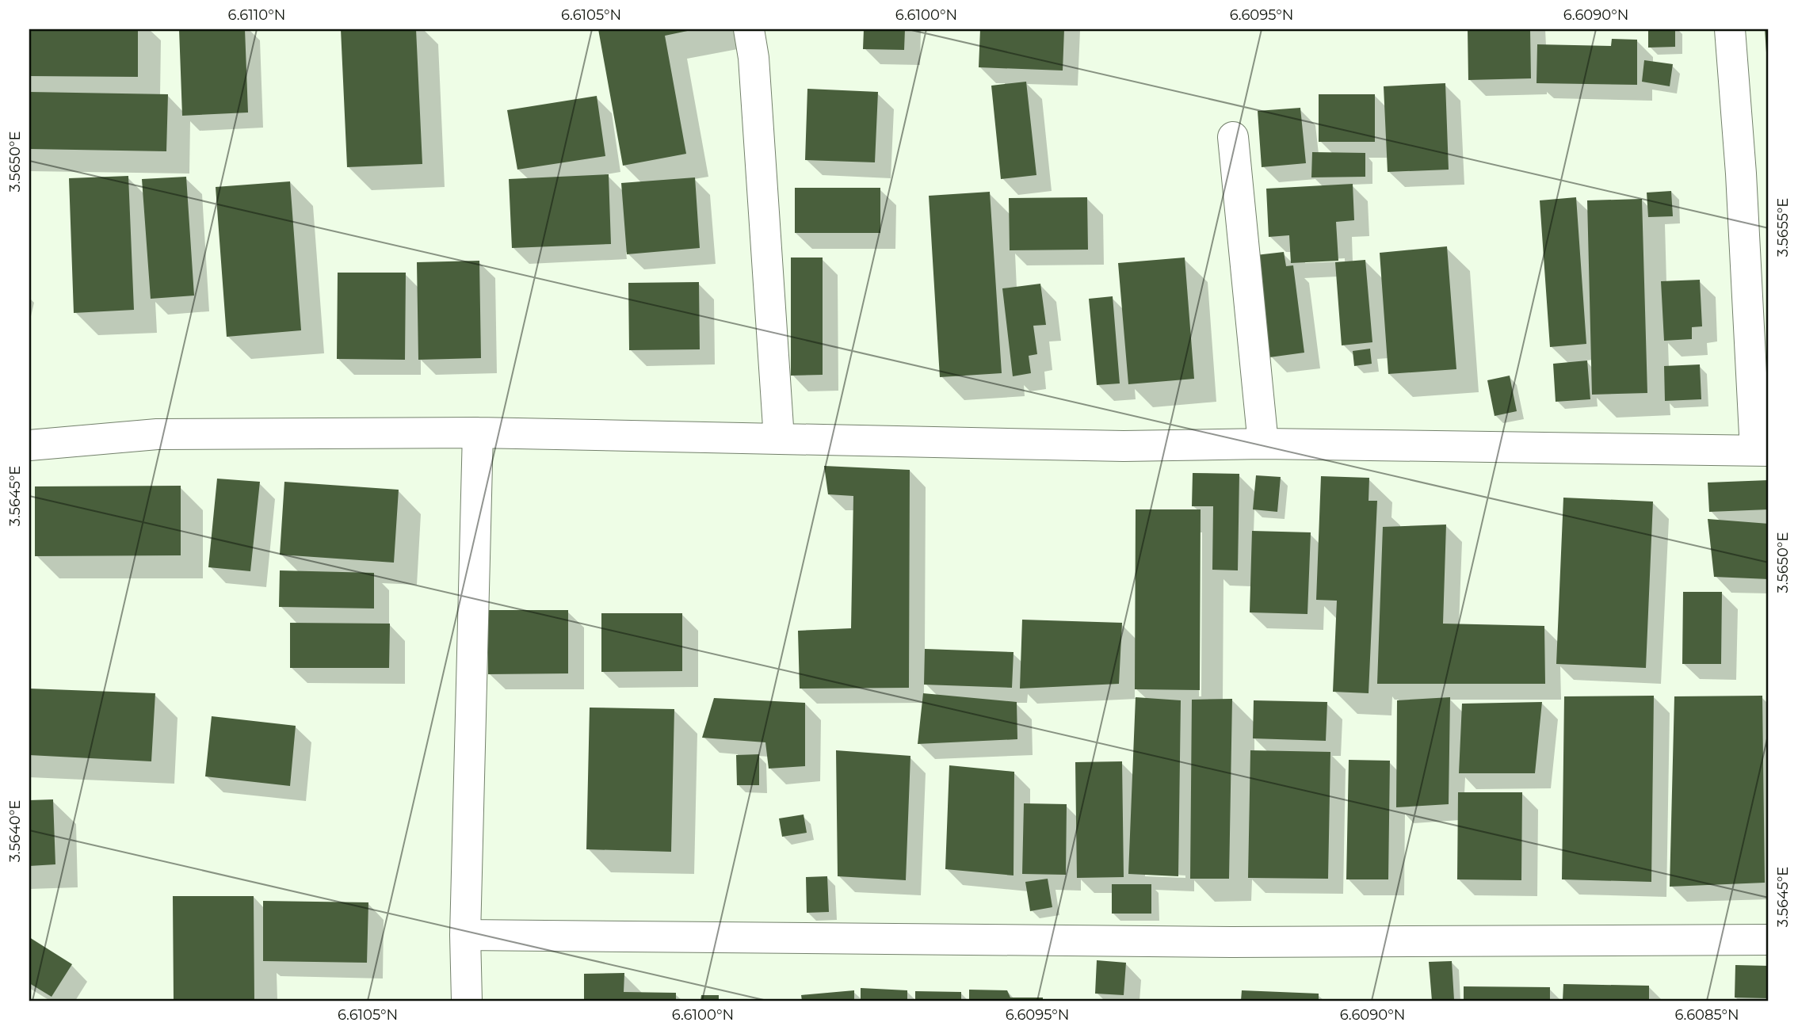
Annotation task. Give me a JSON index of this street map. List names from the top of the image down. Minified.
{"coordinates":["6.6110°N","6.6105°N","6.6100°N","6.6095°N","6.6090°N","3.5650°E","3.5655°E","3.5645°E","3.5640°E","6.6085°N"]}
